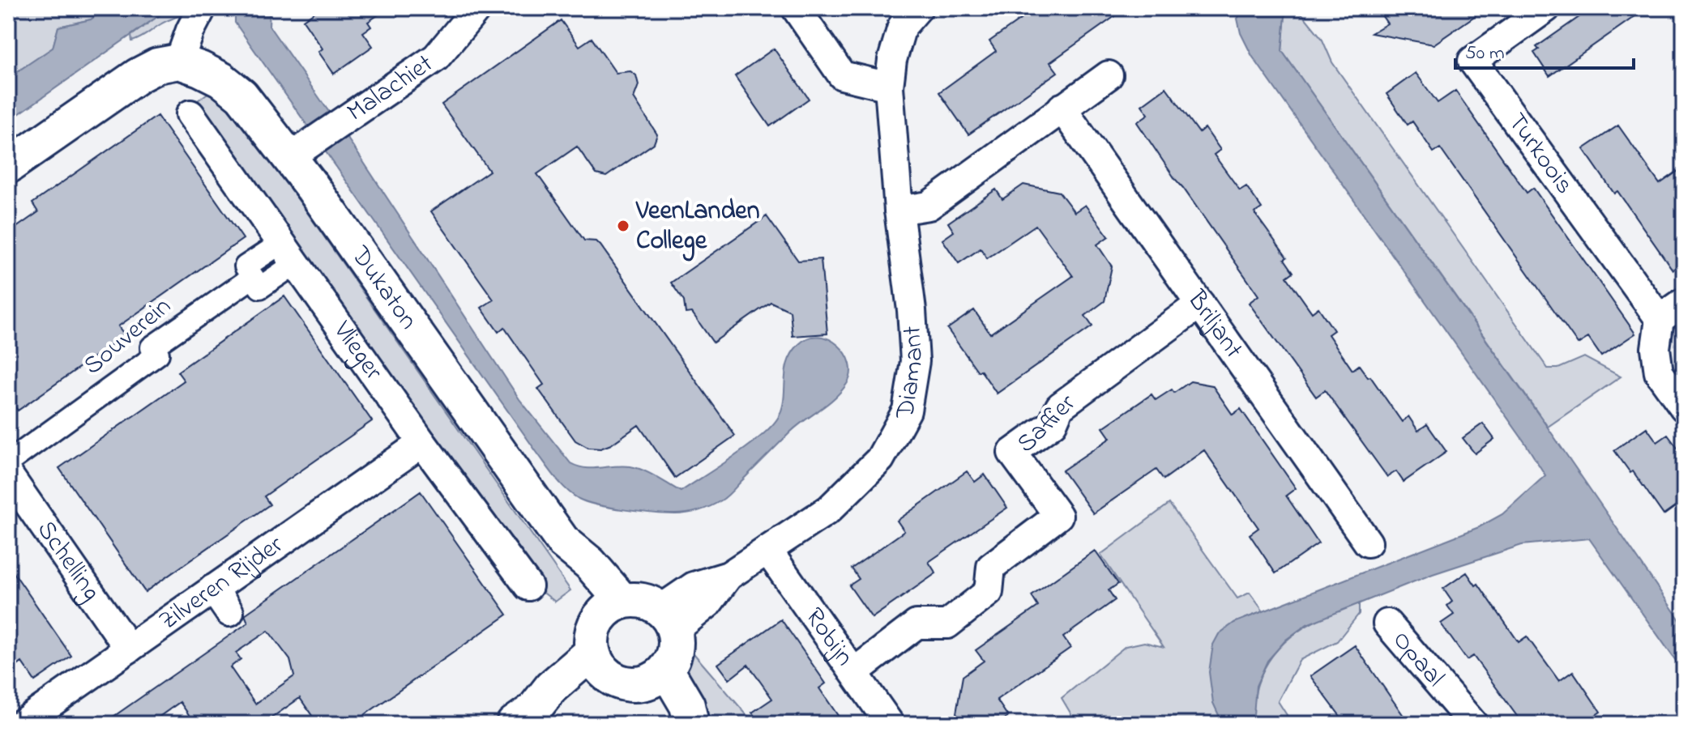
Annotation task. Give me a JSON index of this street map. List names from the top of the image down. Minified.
{"streets":{"street":["Malachiet","Turkoois","Dukaton","Briljant","Souverein","Vlieger","Diamant","Saffier","Schelling","Zilveren Rijder","Robijn","Opaal"]},"crossings":[["Malachiet","Dukaton"],["Dukaton","Diamant"],["Briljant","Saffier"],["Souverein","Vlieger"],["Vlieger","Zilveren Rijder"],["Diamant","Robijn"],["Saffier","Robijn"],["Schelling","Zilveren Rijder"]],"places":["VeenLanden College"],"scale_bar":"50 m"}
